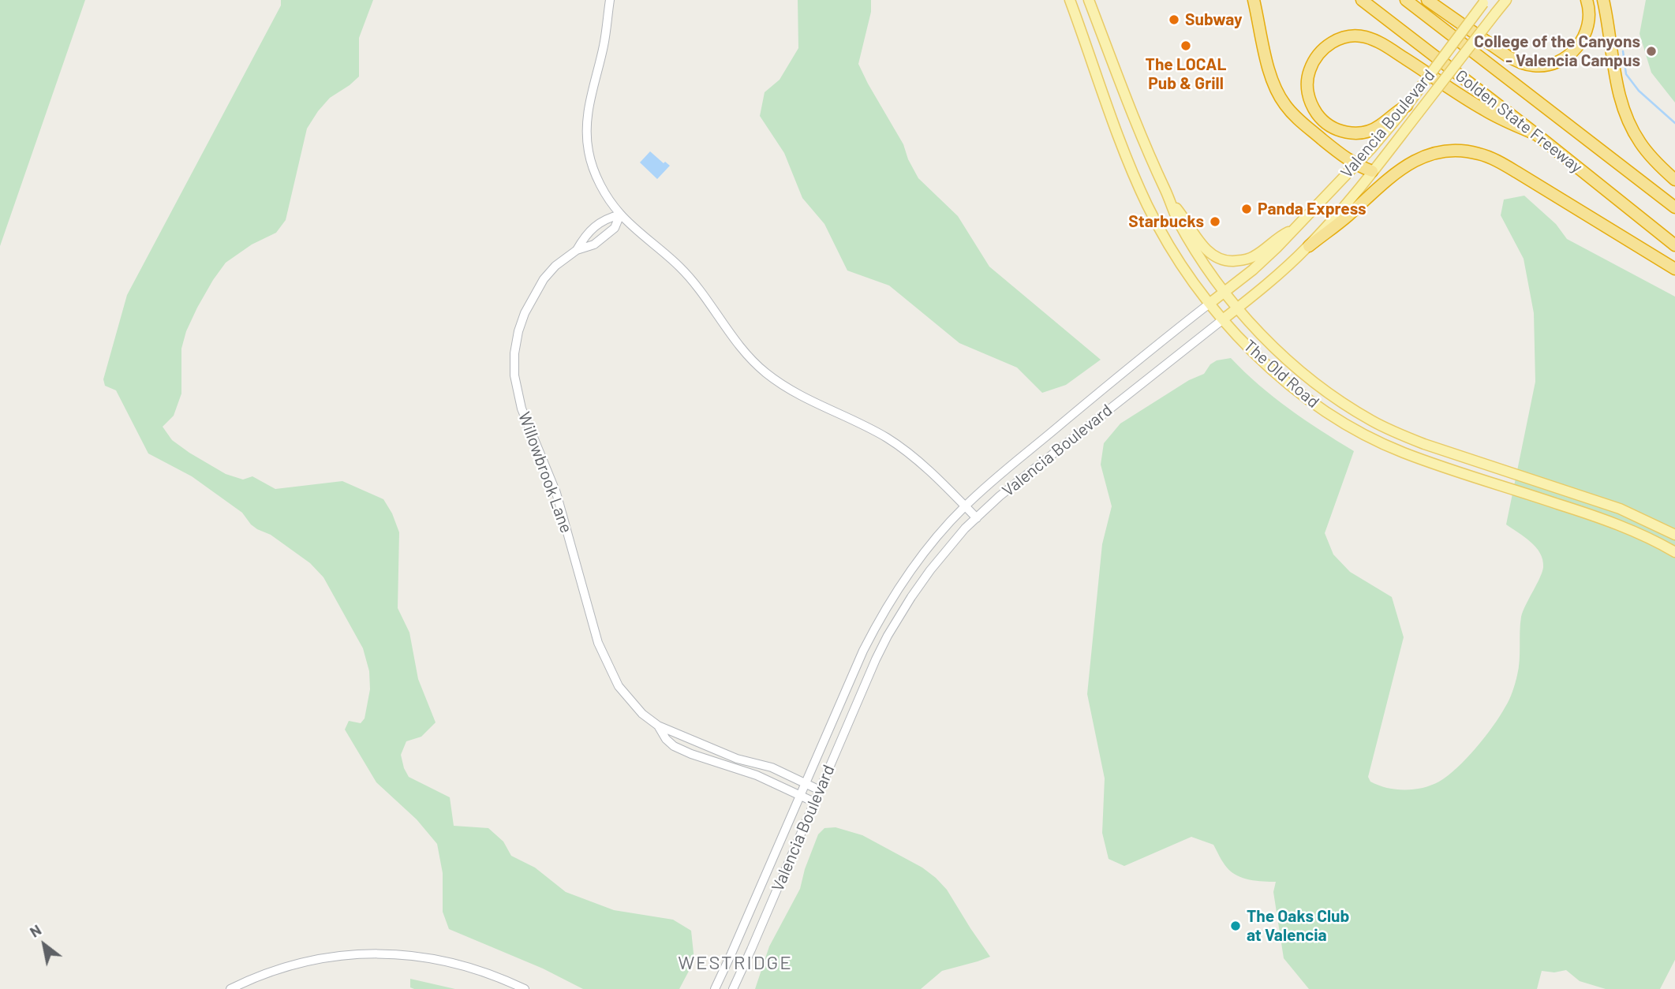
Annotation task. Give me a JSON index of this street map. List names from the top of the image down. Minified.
{"streets":{"highway":["Golden State Freeway"],"main road":["Valencia Boulevard","The Old Road"],"street":["Willowbrook Lane"]},"crossings":[["Valencia Boulevard","The Old Road"],["Valencia Boulevard","Willowbrook Lane"]],"districts":["WESTRIDGE"],"places":["Subway","The LOCAL Pub & Grill","College of the Canyons - Valencia Campus","Panda Express","Starbucks","The Oaks Club at Valencia"],"north":"top left"}
